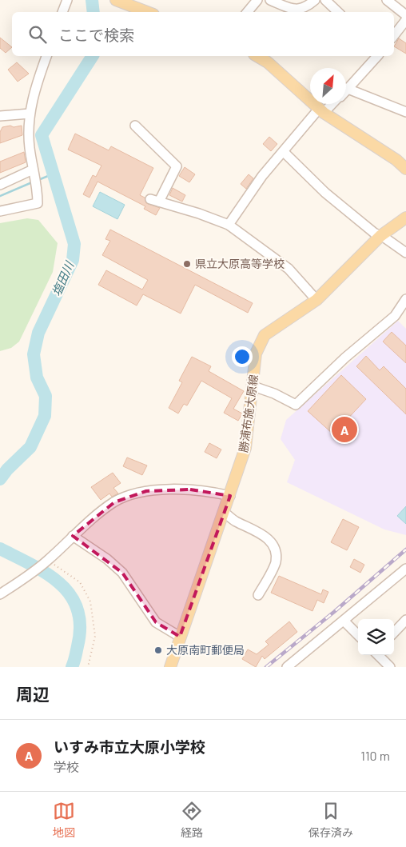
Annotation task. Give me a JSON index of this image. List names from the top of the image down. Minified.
{"streets":{"main road":["勝浦布施大原線"]},"water":["塩田川"],"places":["県立大原高等学校","大原南町郵便局"],"north":"top right","page":{"search":"ここで検索","pins":"A","heading":"周辺","list":[{"mark":"A","name":"いすみ市立大原小学校","note":"学校","value":"110 m"}],"nav":["地図","経路","保存済み"]}}
